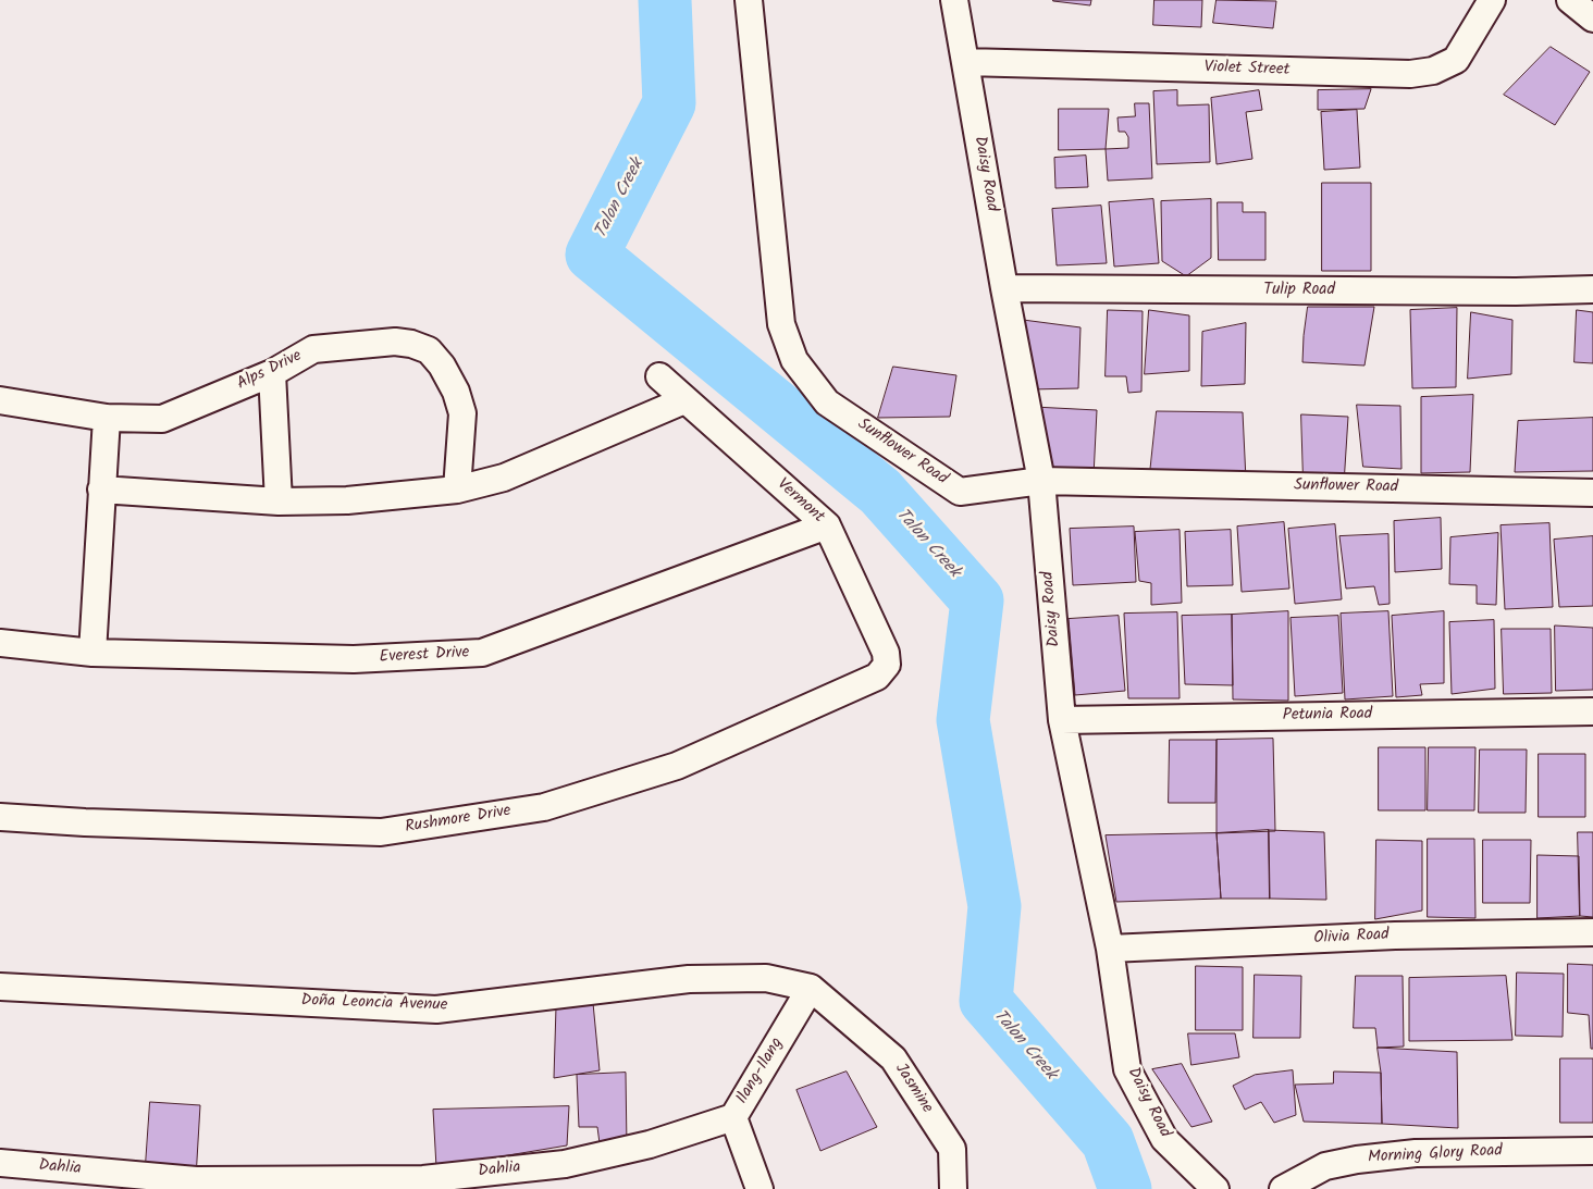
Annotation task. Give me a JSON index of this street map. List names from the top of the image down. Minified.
{"streets":{"street":["Violet Street","Daisy Road","Tulip Road","Alps Drive","Sunflower Road","Vermont","Everest Drive","Petunia Road","Rushmore Drive","Olivia Road","Doña Leoncia Avenue","Ilang-Ilang","Jasmine","Morning Glory Road","Dahlia"]},"crossings":[["Violet Street","Daisy Road"],["Daisy Road","Tulip Road"],["Daisy Road","Sunflower Road"],["Daisy Road","Petunia Road"],["Daisy Road","Olivia Road"],["Vermont","Everest Drive"],["Vermont","Rushmore Drive"],["Doña Leoncia Avenue","Ilang-Ilang"],["Doña Leoncia Avenue","Jasmine"],["Ilang-Ilang","Jasmine"],["Ilang-Ilang","Dahlia"]],"water":["Talon Creek"]}
